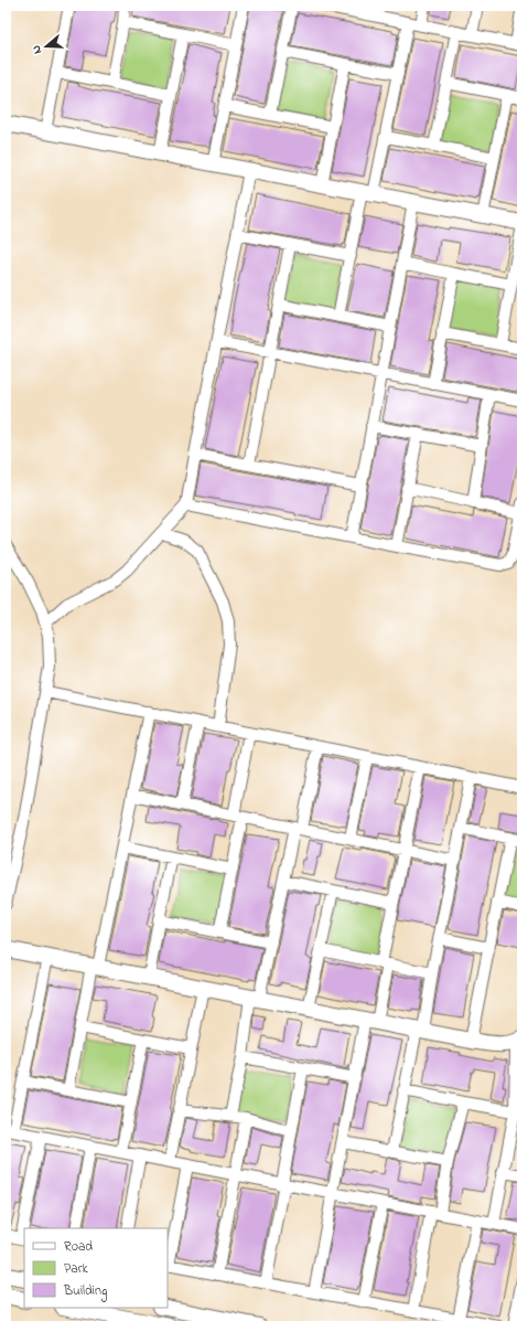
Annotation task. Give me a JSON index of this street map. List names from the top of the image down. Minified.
{"legend":["Road","Park","Building"],"north":"left"}
